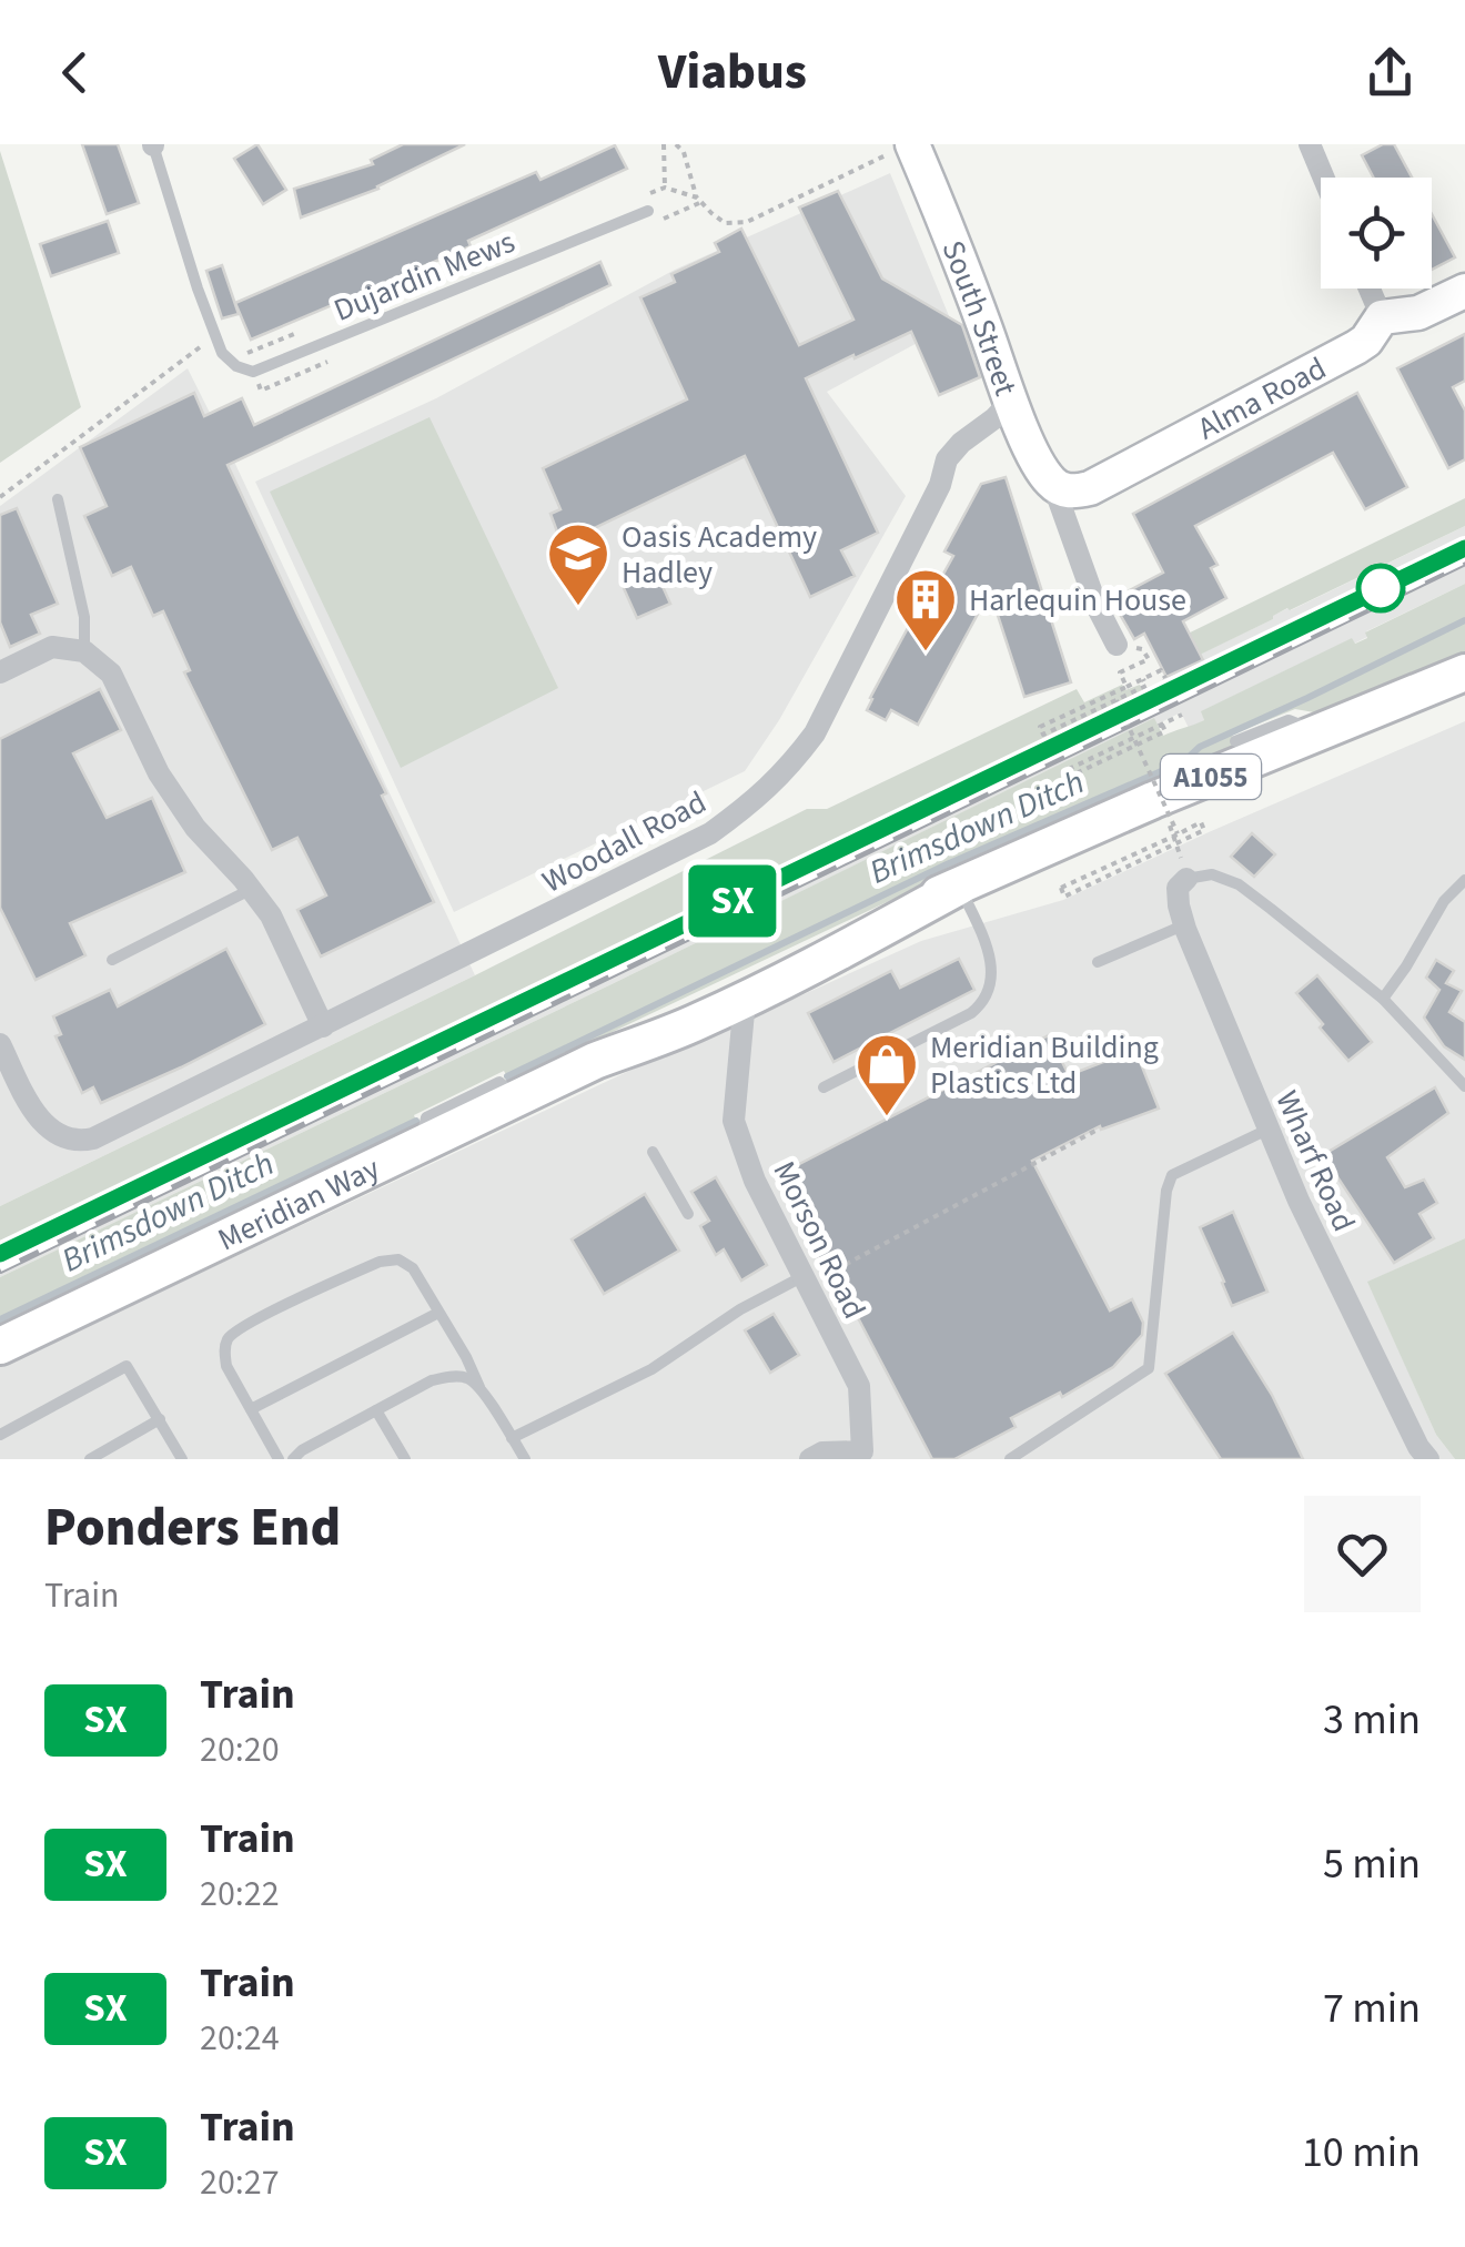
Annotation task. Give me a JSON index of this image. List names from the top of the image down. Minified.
{"streets":{"main road":["A1055","Meridian Way"],"street":["South Street","Alma Road","Woodall Road","Wharf Road","Morson Road"],"lane":["Dujardin Mews"]},"crossings":[["South Street","Alma Road"],["South Street","Woodall Road"],["Meridian Way","Morson Road"]],"water":["Brimsdown Ditch"],"places":{"school or university":["Oasis Academy Hadley"],"building":["Harlequin House"],"shop":["Meridian Building Plastics Ltd"]},"page":{"header":"Viabus","on_map":"SX","heading":["Ponders End","Train"],"list":[{"mark":"SX","name":"Train","note":"20:20","value":"3 min"},{"mark":"SX","name":"Train","note":"20:22","value":"5 min"},{"mark":"SX","name":"Train","note":"20:24","value":"7 min"},{"mark":"SX","name":"Train","note":"20:27","value":"10 min"}]}}
